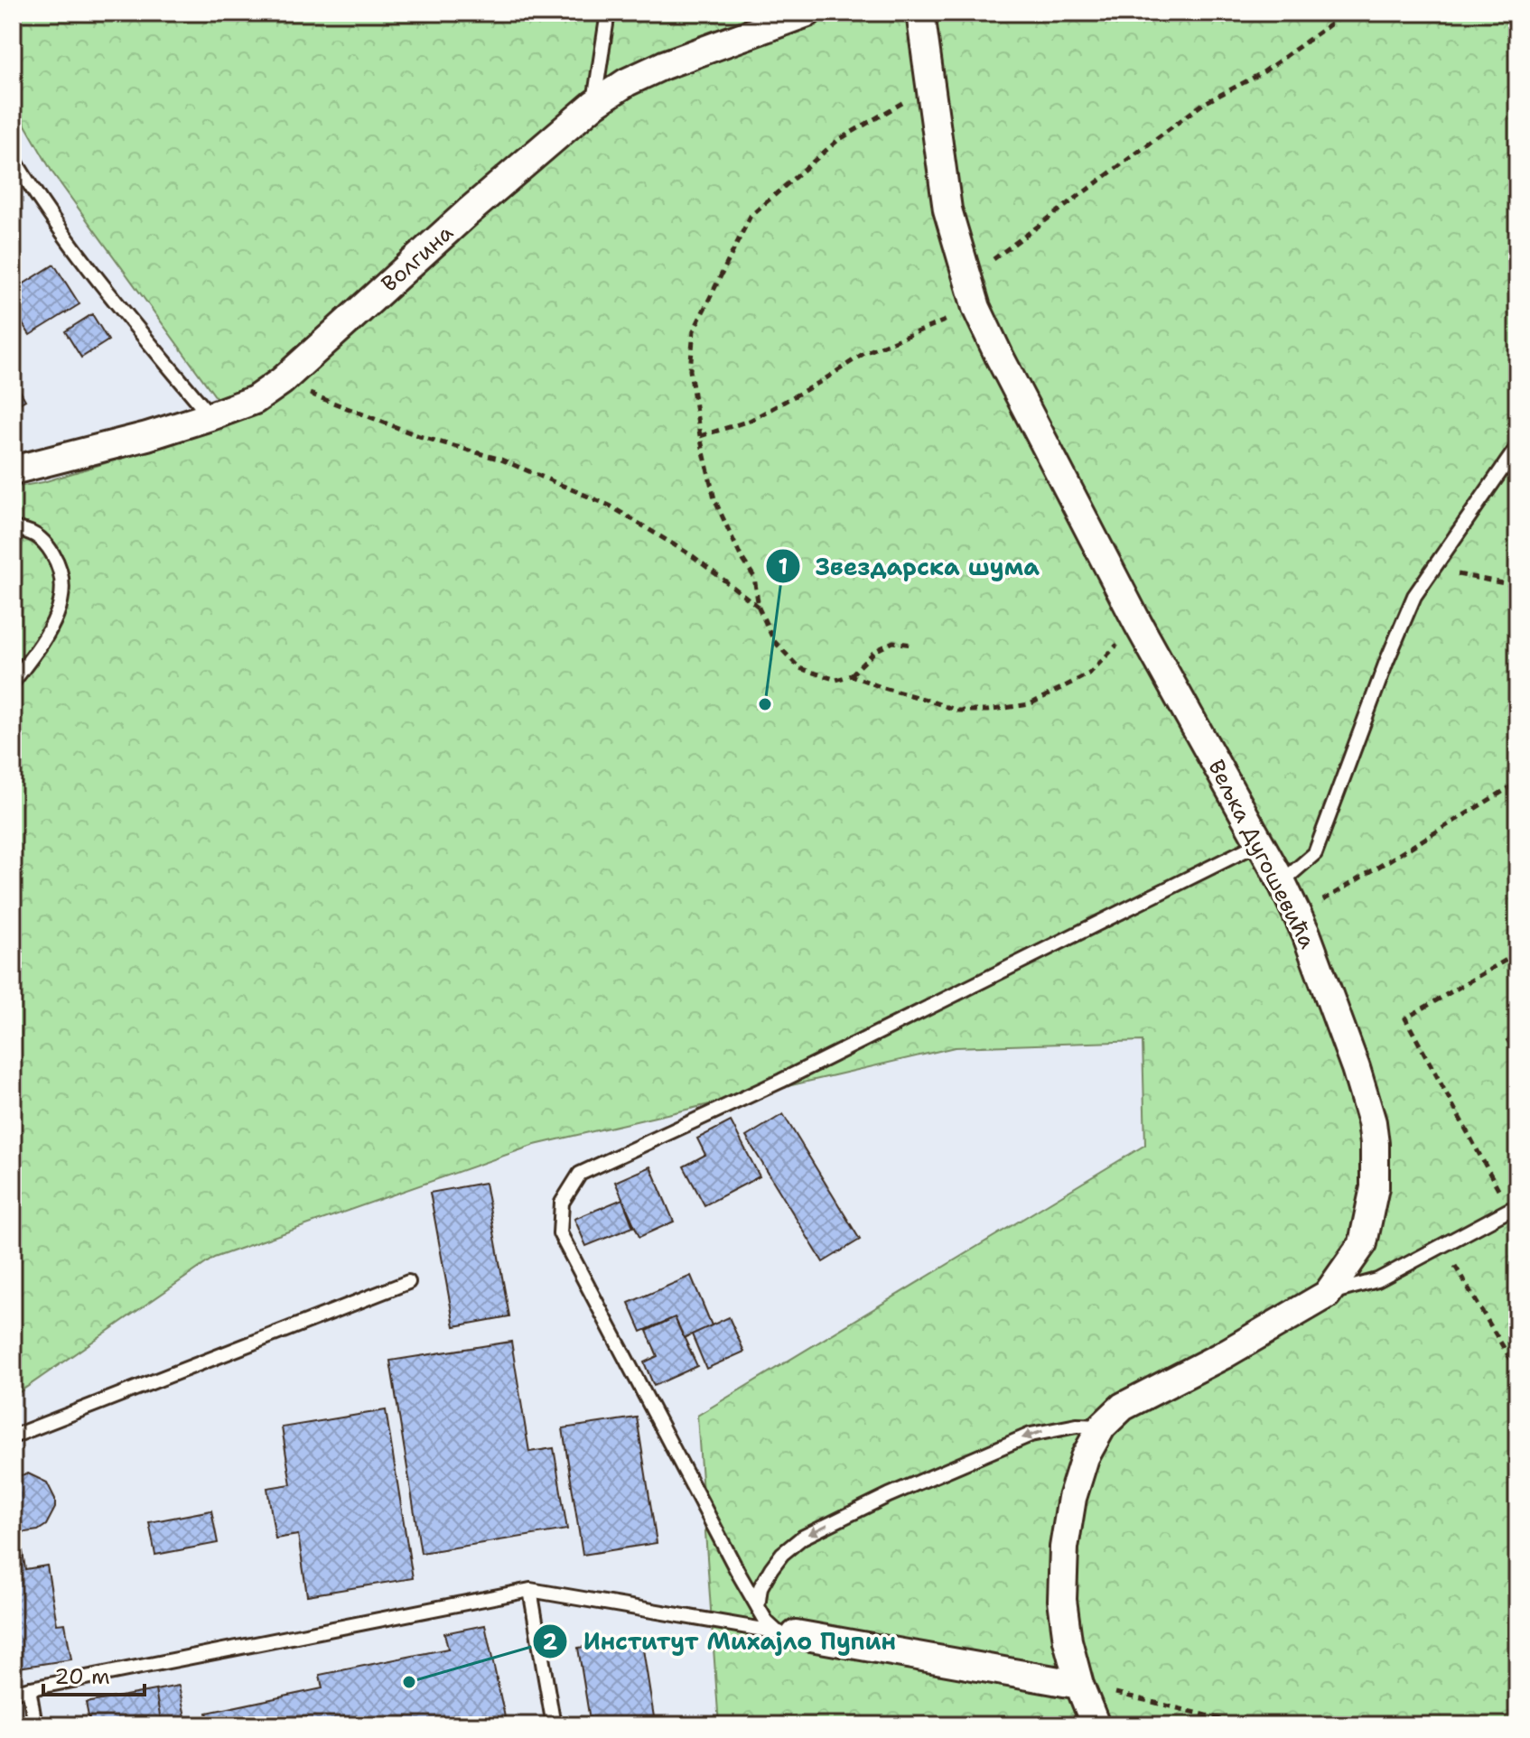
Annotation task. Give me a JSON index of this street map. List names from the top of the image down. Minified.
{"streets":{"street":["Волгина","Вељка Дугошевића"]},"places":["Звездарска шума","Институт Михајло Пупин"],"scale_bar":"20 m"}
